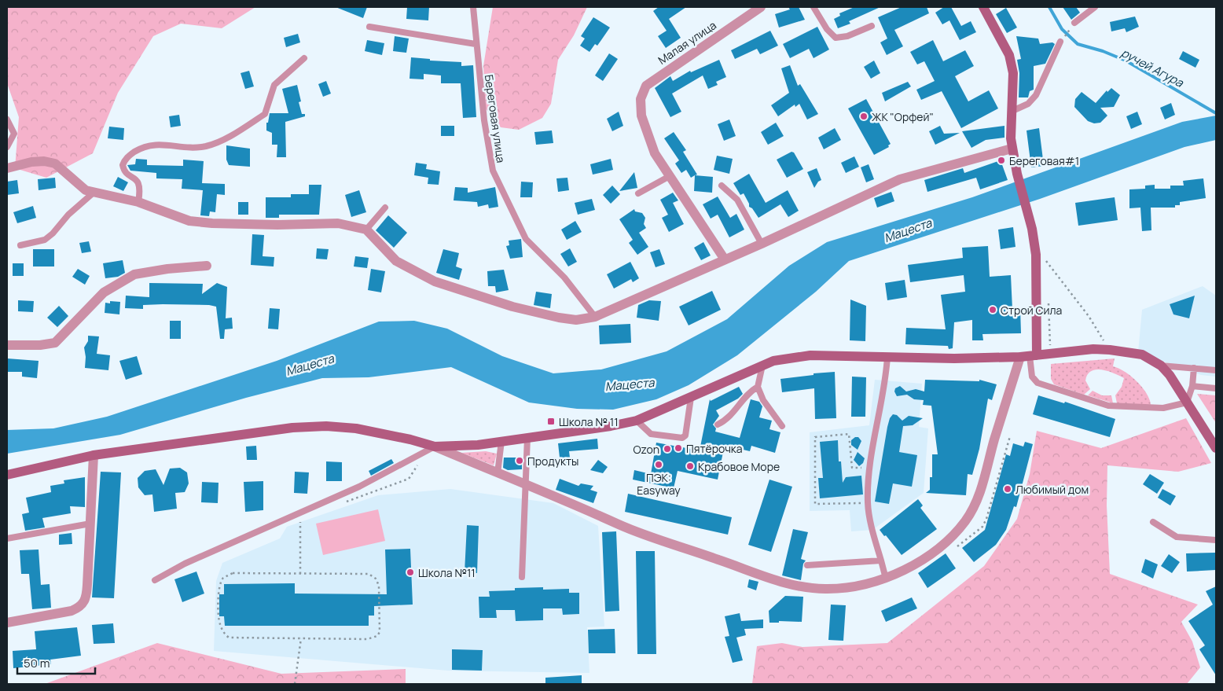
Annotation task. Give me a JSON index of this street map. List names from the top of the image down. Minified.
{"streets":{"street":["Малая улица"],"lane":["Береговая улица"]},"water":["ручей Агура","Мацеста"],"places":{"other":["ЖК \"Орфей\"","Береговая#1","Строй Сила","Пятёрочка","Ozon","Продукты","ПЭК: Easyway","Крабовое Море","Любимый дом","Школа №11"],"transit":["Школа № 11"]},"scale_bar":"50 m"}
